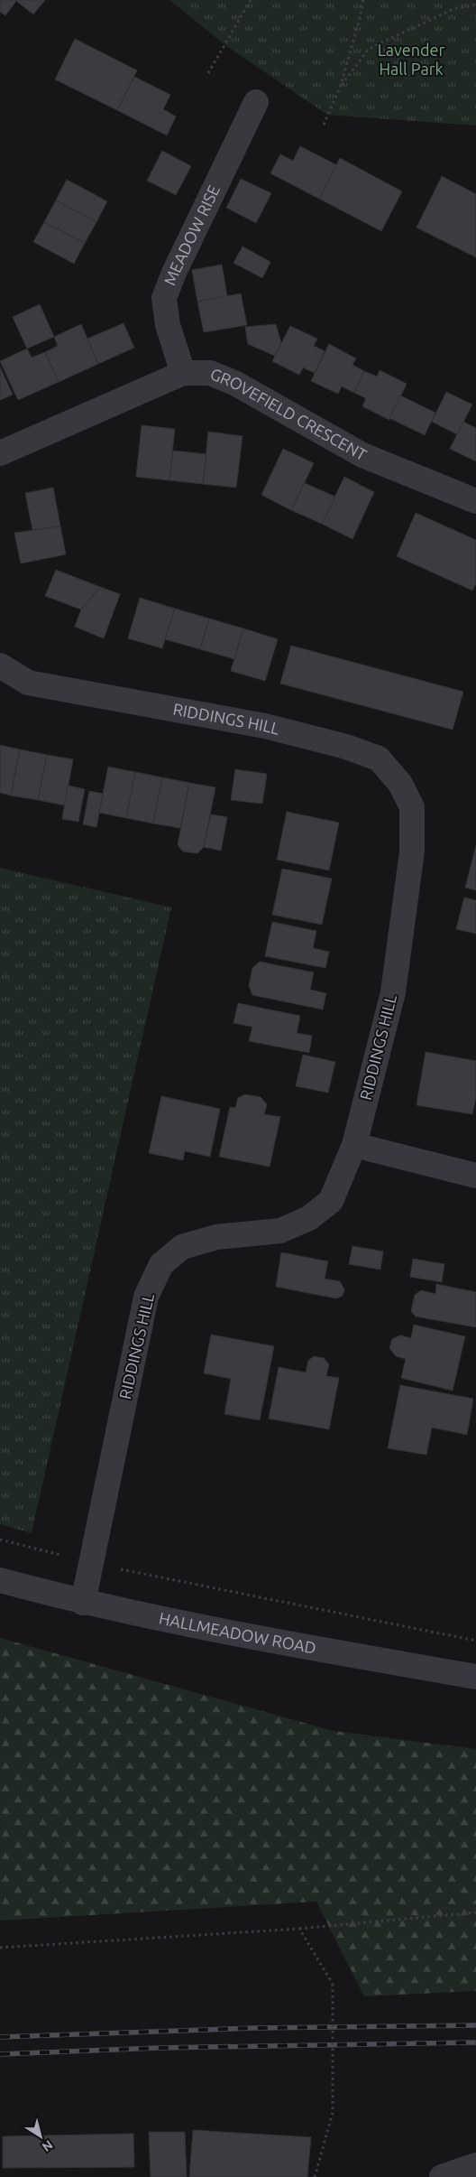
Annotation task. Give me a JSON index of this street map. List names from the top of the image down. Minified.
{"streets":{"street":["MEADOW RISE","GROVEFIELD CRESCENT","RIDDINGS HILL","HALLMEADOW ROAD"]},"crossings":[["MEADOW RISE","GROVEFIELD CRESCENT"],["RIDDINGS HILL","HALLMEADOW ROAD"]],"parks":["Lavender Hall Park"],"north":"bottom right"}
